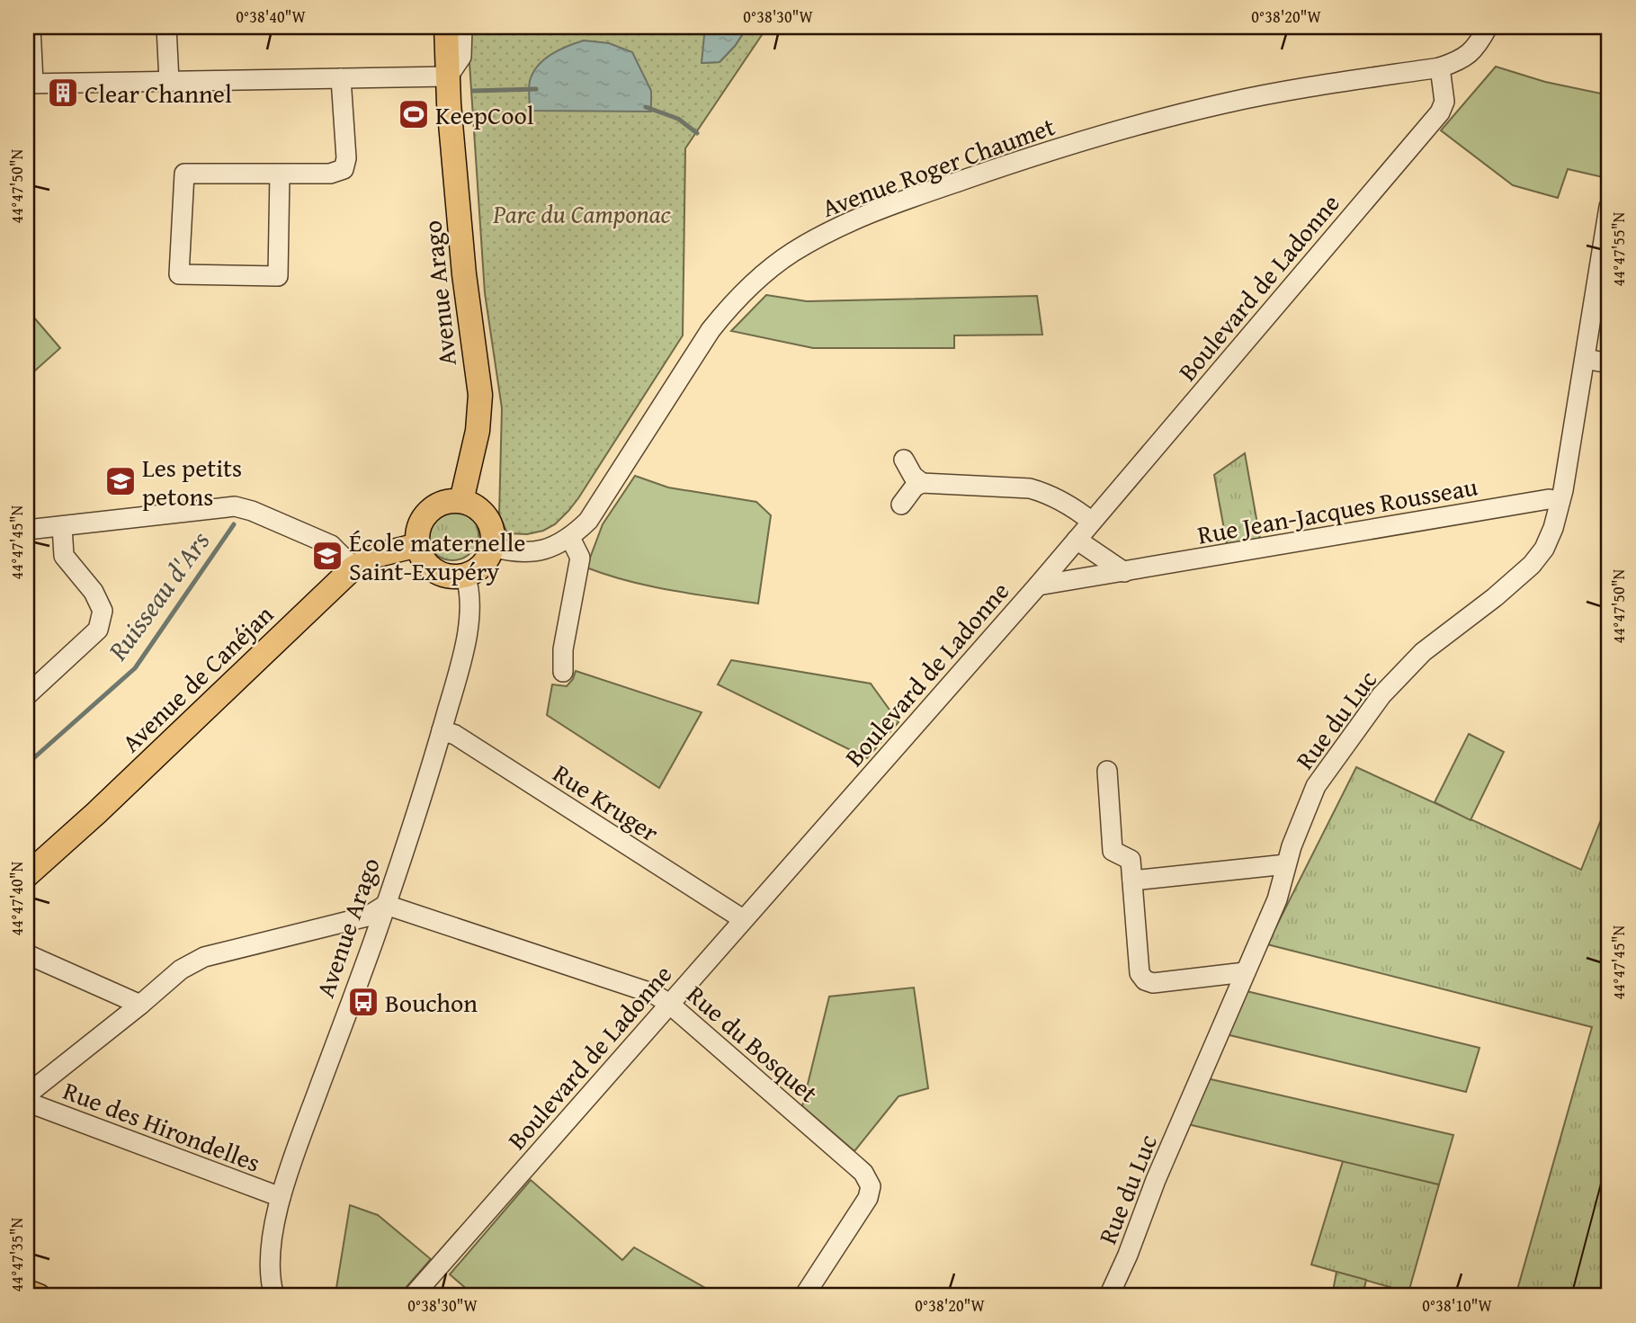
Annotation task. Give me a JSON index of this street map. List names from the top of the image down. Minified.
{"streets":{"main road":["Avenue Arago","Avenue de Canéjan"],"street":["Avenue Roger Chaumet","Boulevard de Ladonne","Rue Jean-Jacques Rousseau","Rue du Luc","Rue Kruger","Rue du Bosquet","Rue des Hirondelles"]},"crossings":[["Avenue Roger Chaumet","Boulevard de Ladonne"],["Avenue Roger Chaumet","Avenue Arago"],["Avenue Roger Chaumet","Avenue de Canéjan"],["Boulevard de Ladonne","Rue Jean-Jacques Rousseau"],["Boulevard de Ladonne","Rue Kruger"],["Boulevard de Ladonne","Rue du Bosquet"],["Avenue Arago","Avenue de Canéjan"],["Avenue Arago","Rue Kruger"],["Avenue Arago","Rue du Bosquet"],["Avenue Arago","Rue des Hirondelles"],["Rue Jean-Jacques Rousseau","Rue du Luc"]],"water":["Ruisseau d'Ars"],"parks":["Parc du Camponac"],"places":{"building":["Clear Channel"],"sports":["KeepCool"],"school or university":["Les petits petons","École maternelle Saint-Exupéry"],"bus stop":["Bouchon"]},"coordinates":["0°38'40\"W","0°38'30\"W","0°38'20\"W","44°47'50\"N","44°47'55\"N","44°47'45\"N","44°47'40\"N","44°47'35\"N","0°38'10\"W"]}
